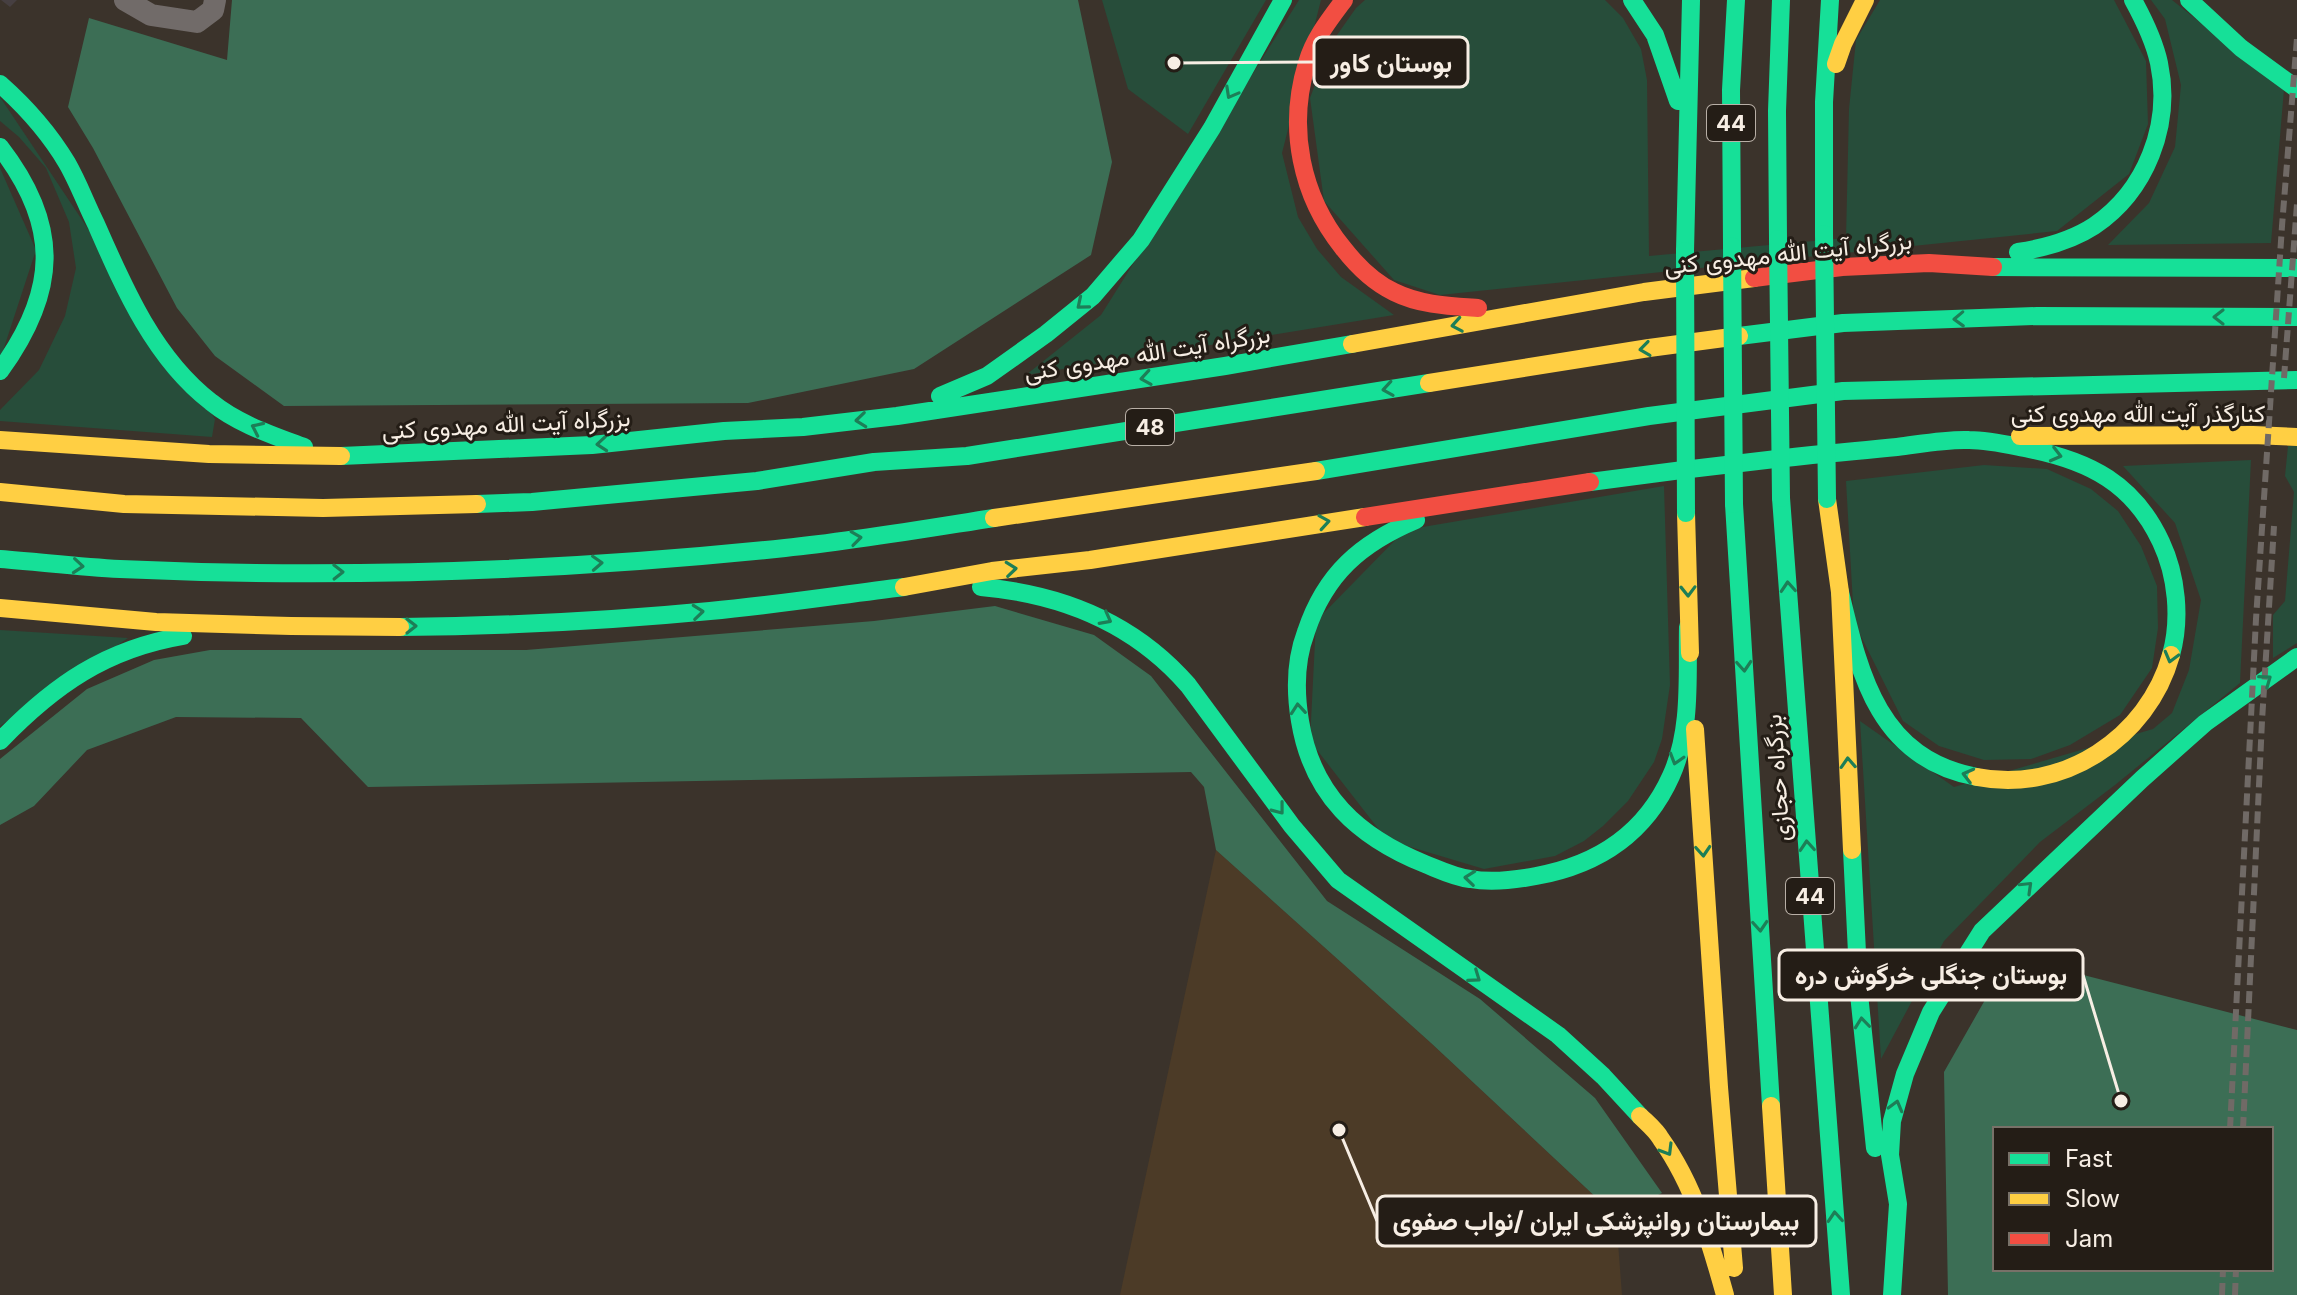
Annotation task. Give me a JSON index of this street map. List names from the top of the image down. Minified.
{"streets":{"main road":["44","بزرگراه آیت الله مهدوی کنی","کنارگذر آیت الله مهدوی کنی","48","بزرگراه حجازی"]},"places":["بوستان کاور","بوستان جنگلی خرگوش دره","بیمارستان روانپزشکی ایران /نواب صفوی"],"legend":["Fast","Slow","Jam"]}
